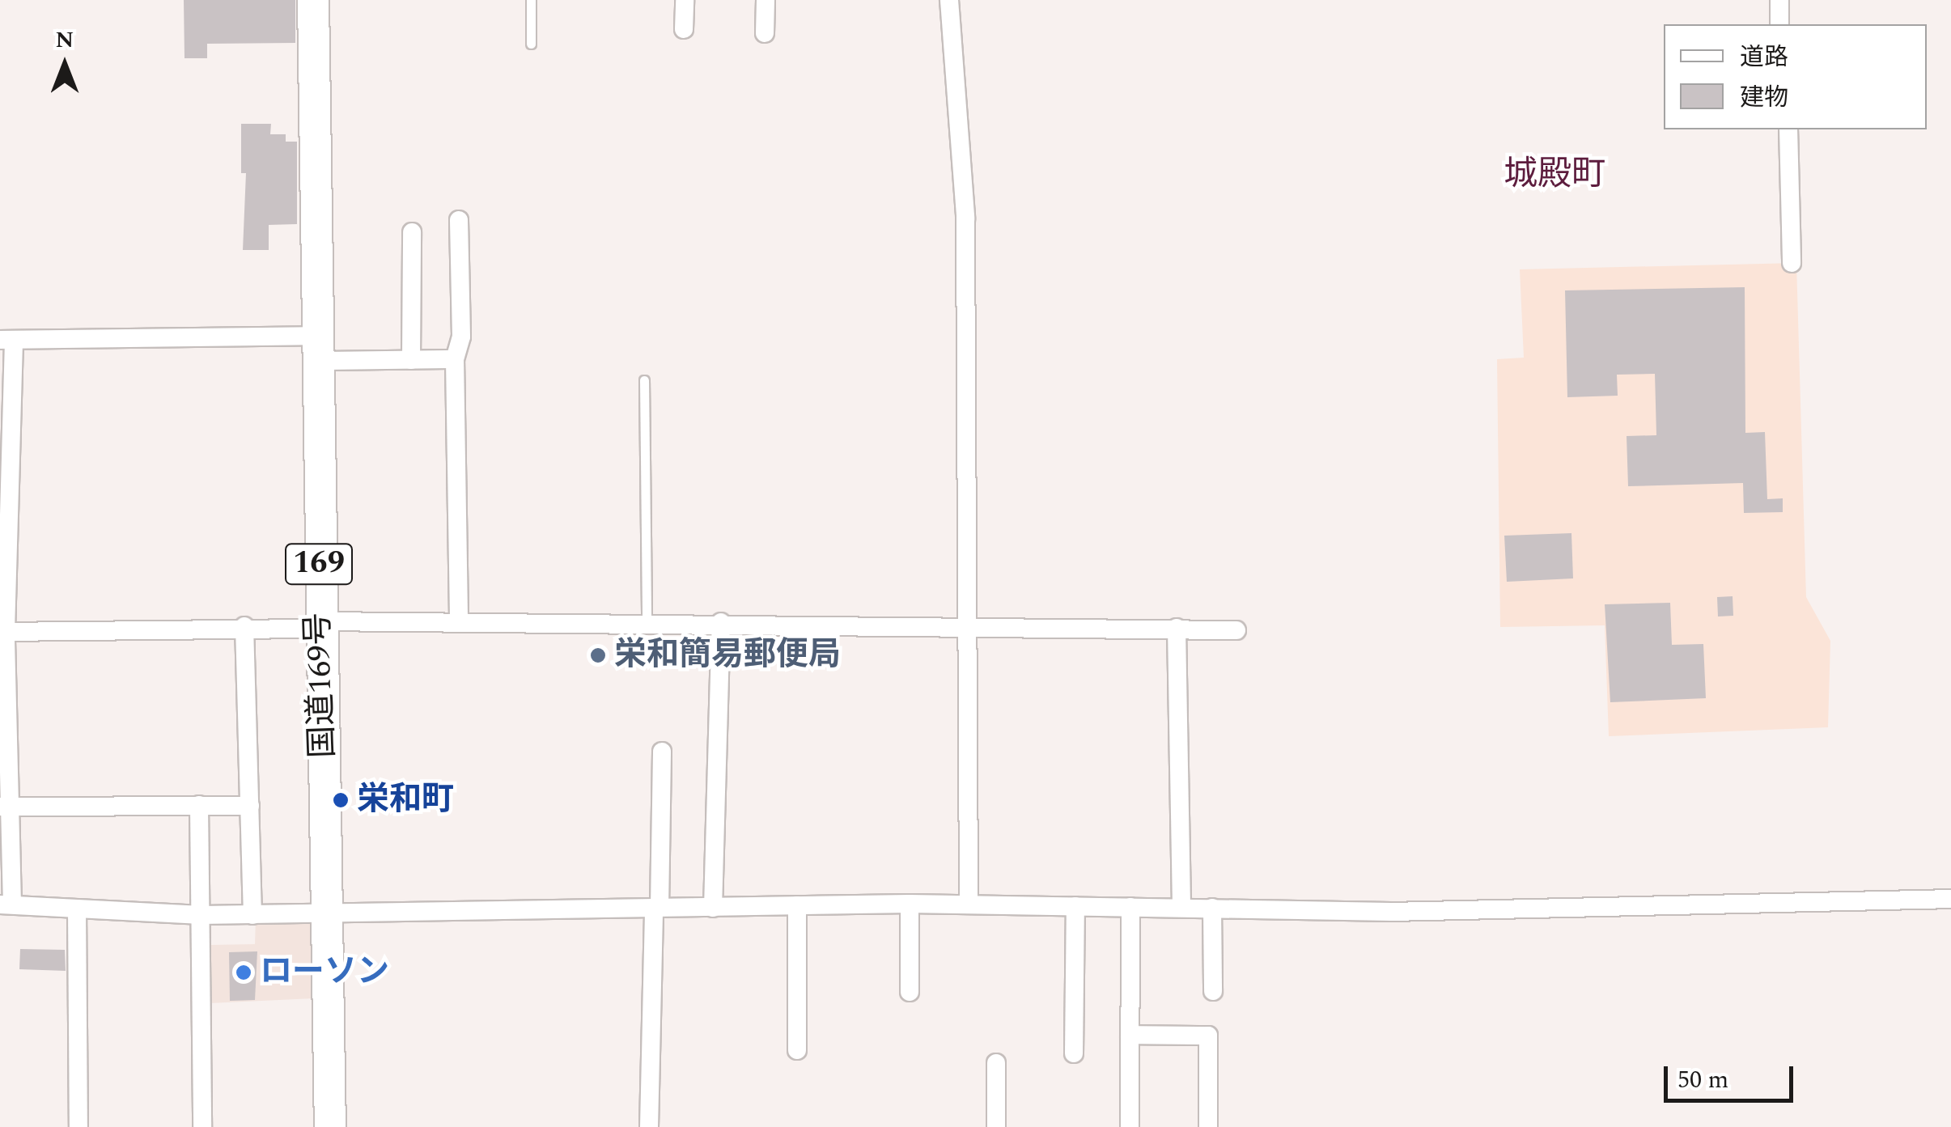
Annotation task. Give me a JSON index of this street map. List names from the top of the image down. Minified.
{"streets":{"highway":["169","国道169号"]},"districts":["城殿町"],"places":["栄和簡易郵便局","栄和町","ローソン"],"legend":["道路","建物"],"scale_bar":"50 m","north":"top"}
